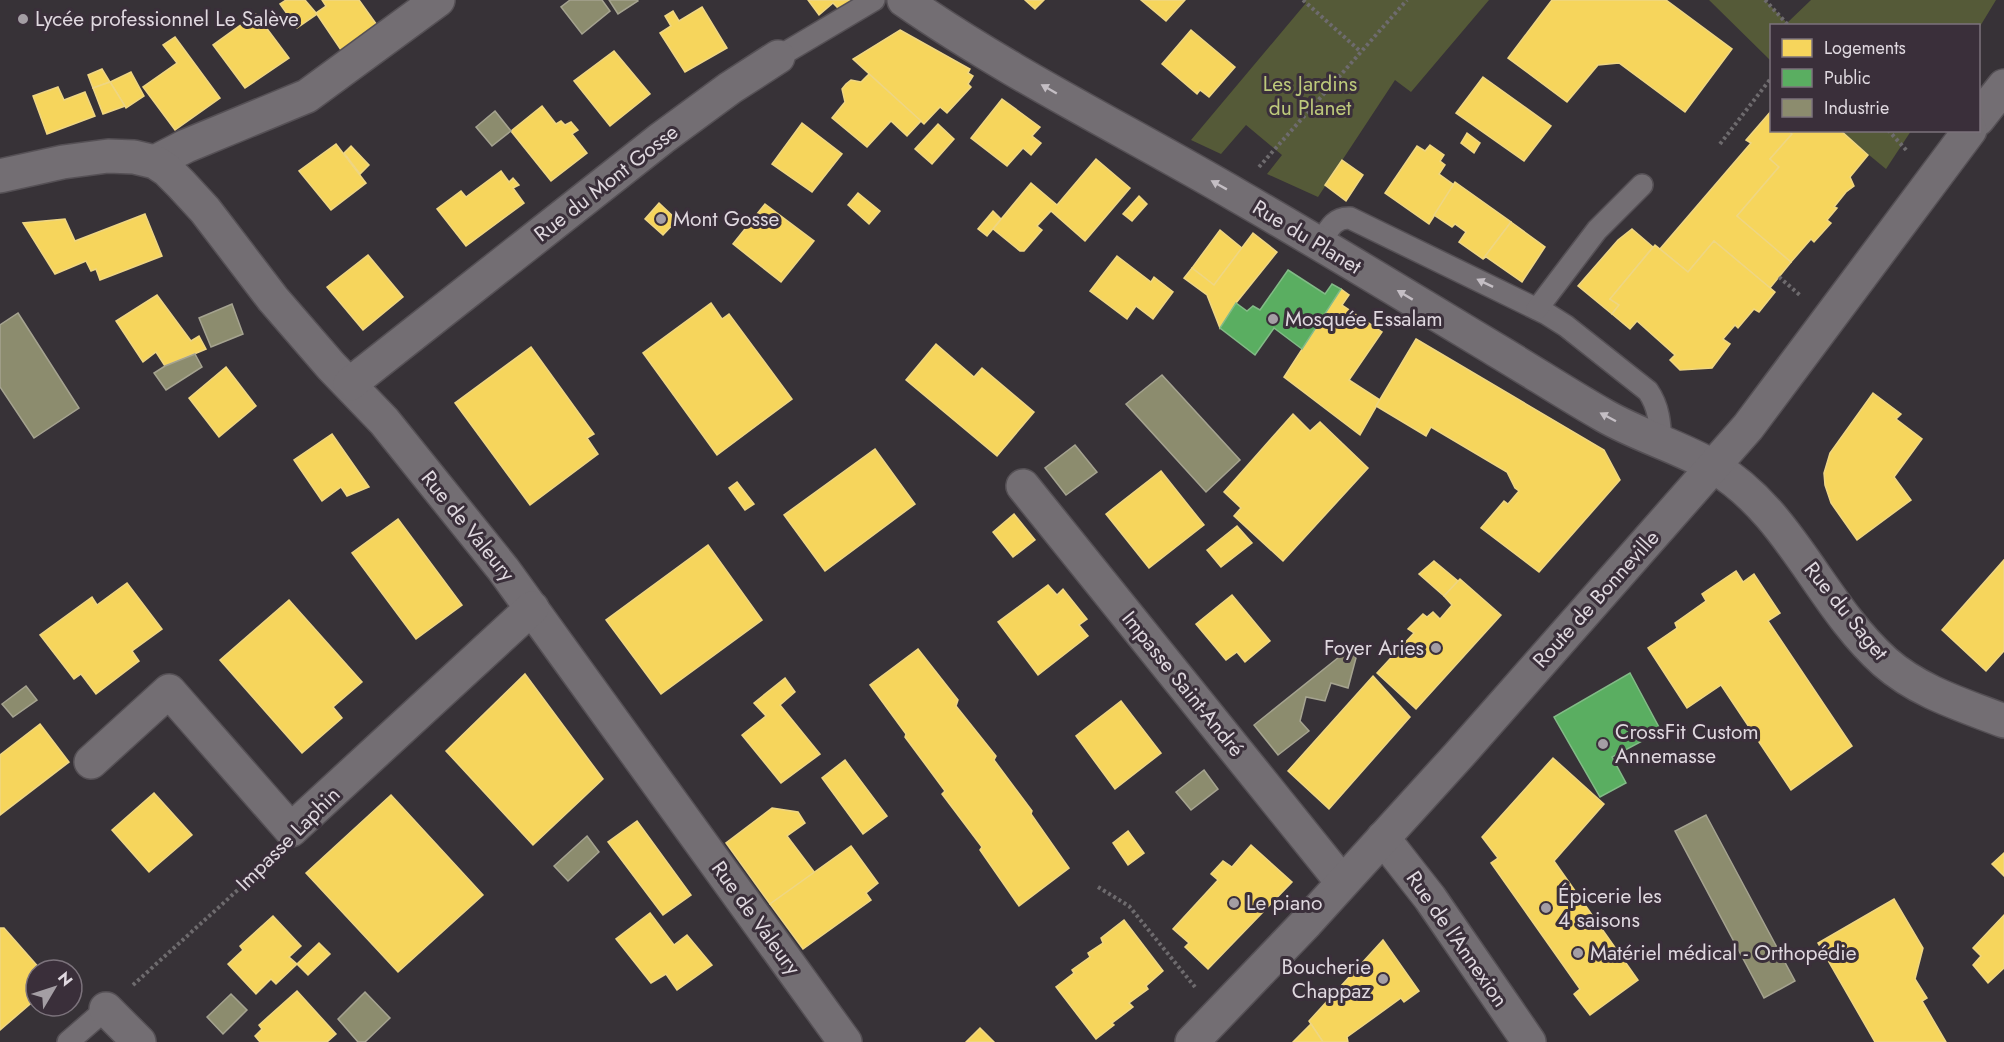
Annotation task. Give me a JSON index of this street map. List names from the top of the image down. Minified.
{"streets":{"street":["Rue du Mont Gosse","Rue du Planet","Rue de Valeury","Route de Bonneville","Rue du Saget","Impasse Saint-André","Impasse Laphin","Rue de l'Annexion"]},"crossings":[["Rue du Mont Gosse","Rue de Valeury"],["Rue du Planet","Route de Bonneville"],["Rue du Planet","Rue du Saget"],["Rue de Valeury","Impasse Laphin"],["Route de Bonneville","Rue du Saget"],["Route de Bonneville","Impasse Saint-André"],["Route de Bonneville","Rue de l'Annexion"]],"one_way":["Rue du Planet"],"parks":["Les Jardins du Planet"],"places":["Lycée professionnel Le Salève","Mont Gosse","Mosquée Essalam","Foyer Aries","CrossFit Custom Annemasse","Le piano","Épicerie les 4 saisons","Matériel médical - Orthopédie","Boucherie Chappaz"],"legend":["Logements","Public","Industrie"],"north":"top right"}
